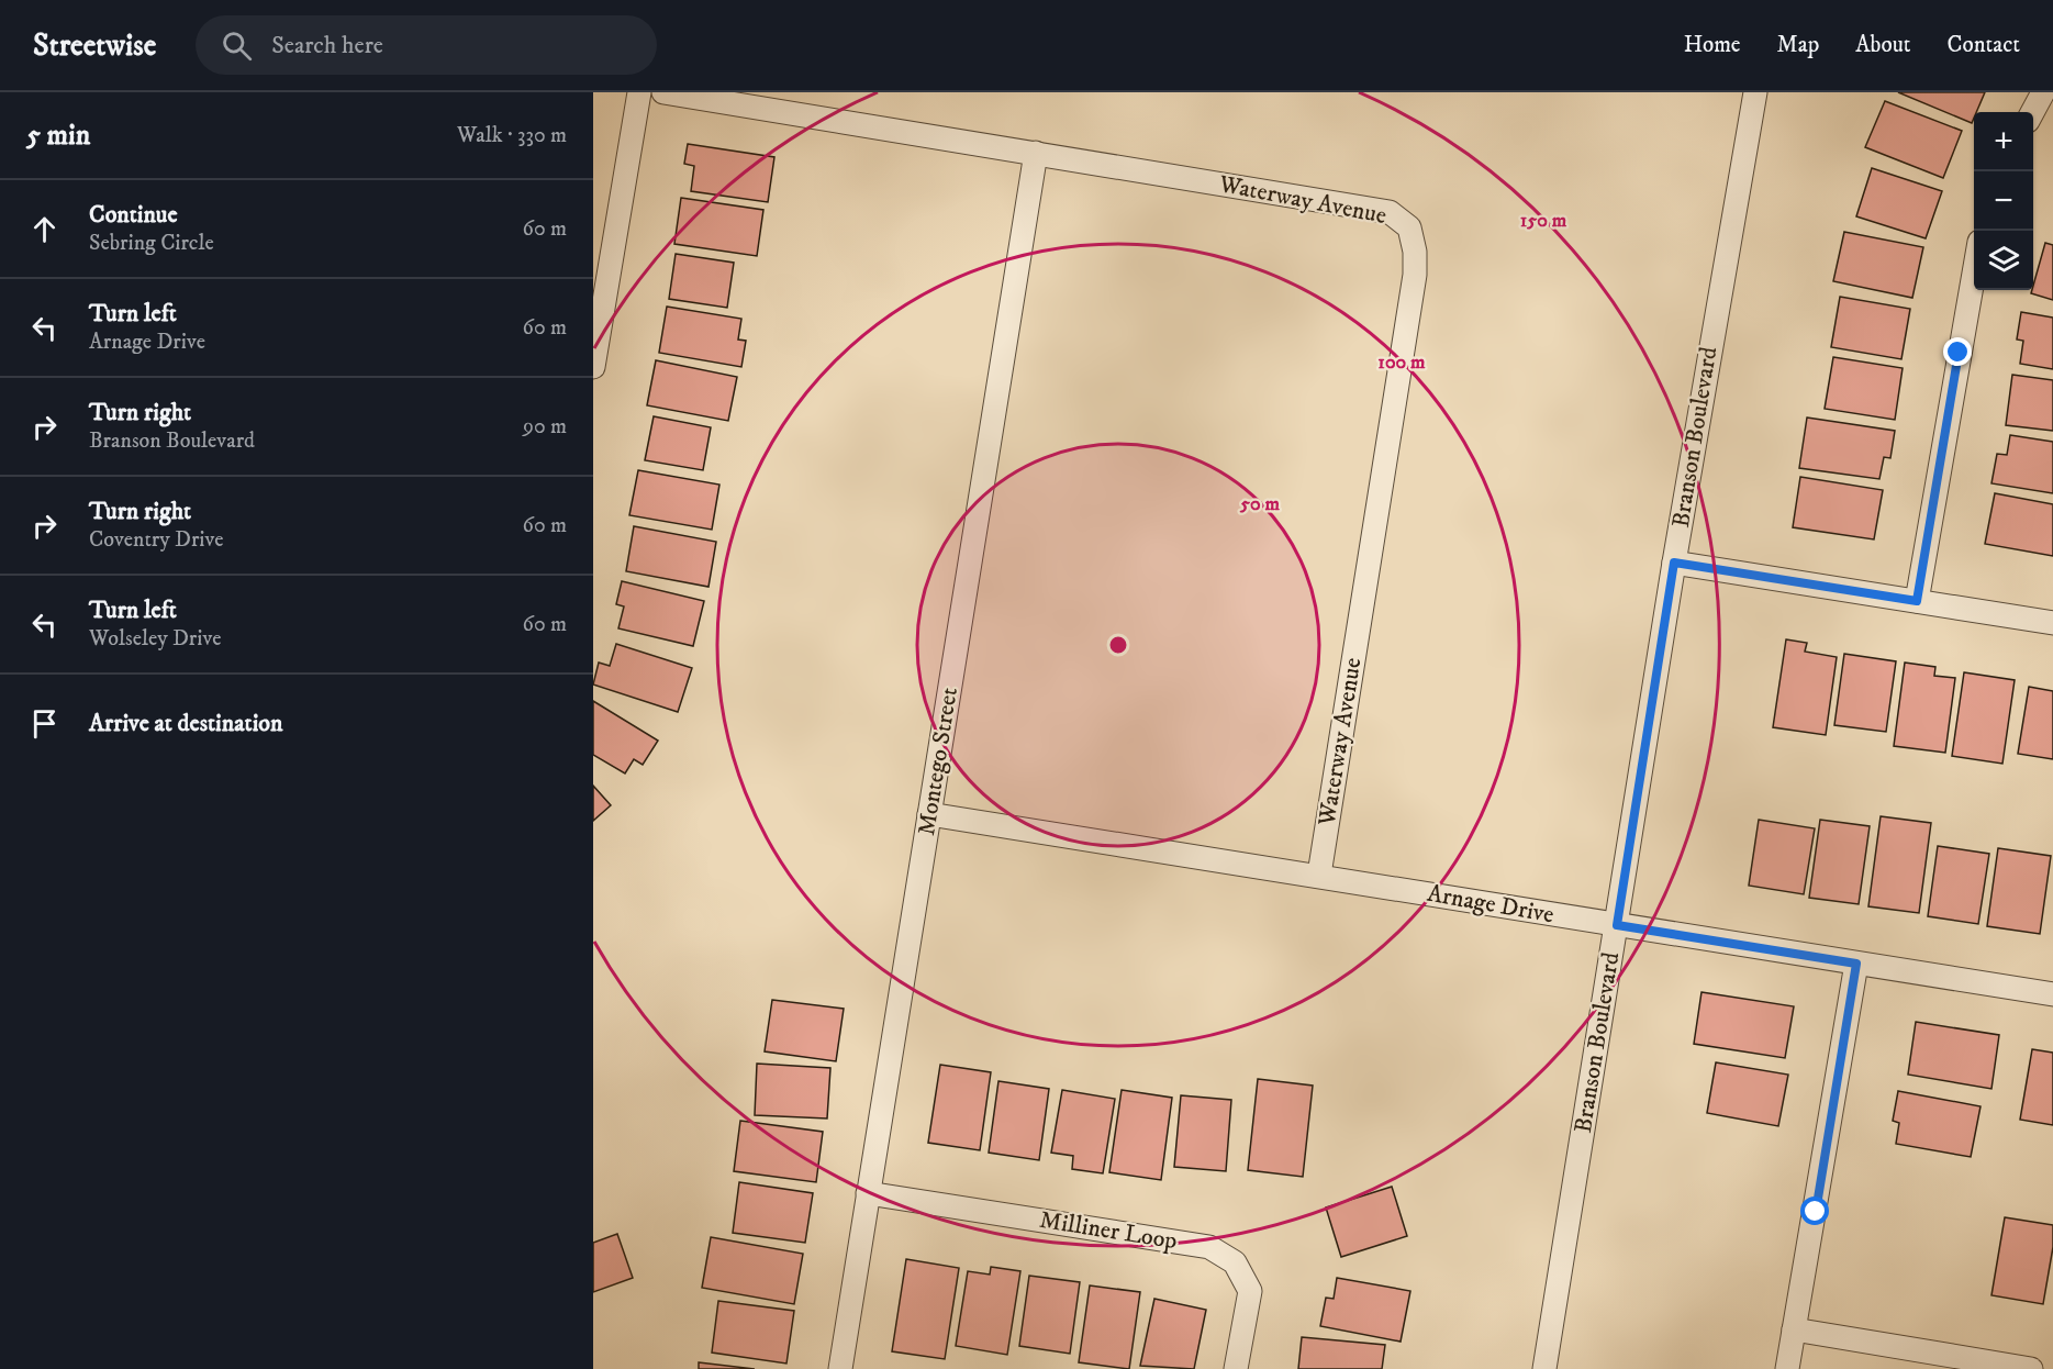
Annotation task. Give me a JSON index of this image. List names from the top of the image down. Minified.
{"streets":{"street":["Waterway Avenue","Branson Boulevard","Montego Street","Arnage Drive","Milliner Loop"]},"crossings":[["Waterway Avenue","Montego Street"],["Waterway Avenue","Arnage Drive"],["Branson Boulevard","Arnage Drive"],["Montego Street","Arnage Drive"],["Montego Street","Milliner Loop"]],"page":{"header":"Streetwise","search":"Search here","nav":["Home","Map","About","Contact"],"heading":["5 min","Walk · 330 m"],"map_buttons":["+","−"],"list":[["Continue","Sebring Circle","60 m"],["Turn left","Arnage Drive","60 m"],["Turn right","Branson Boulevard","90 m"],["Turn right","Coventry Drive","60 m"],["Turn left","Wolseley Drive","60 m"],"Arrive at destination"]},"rings":["150 m","100 m","50 m"]}
